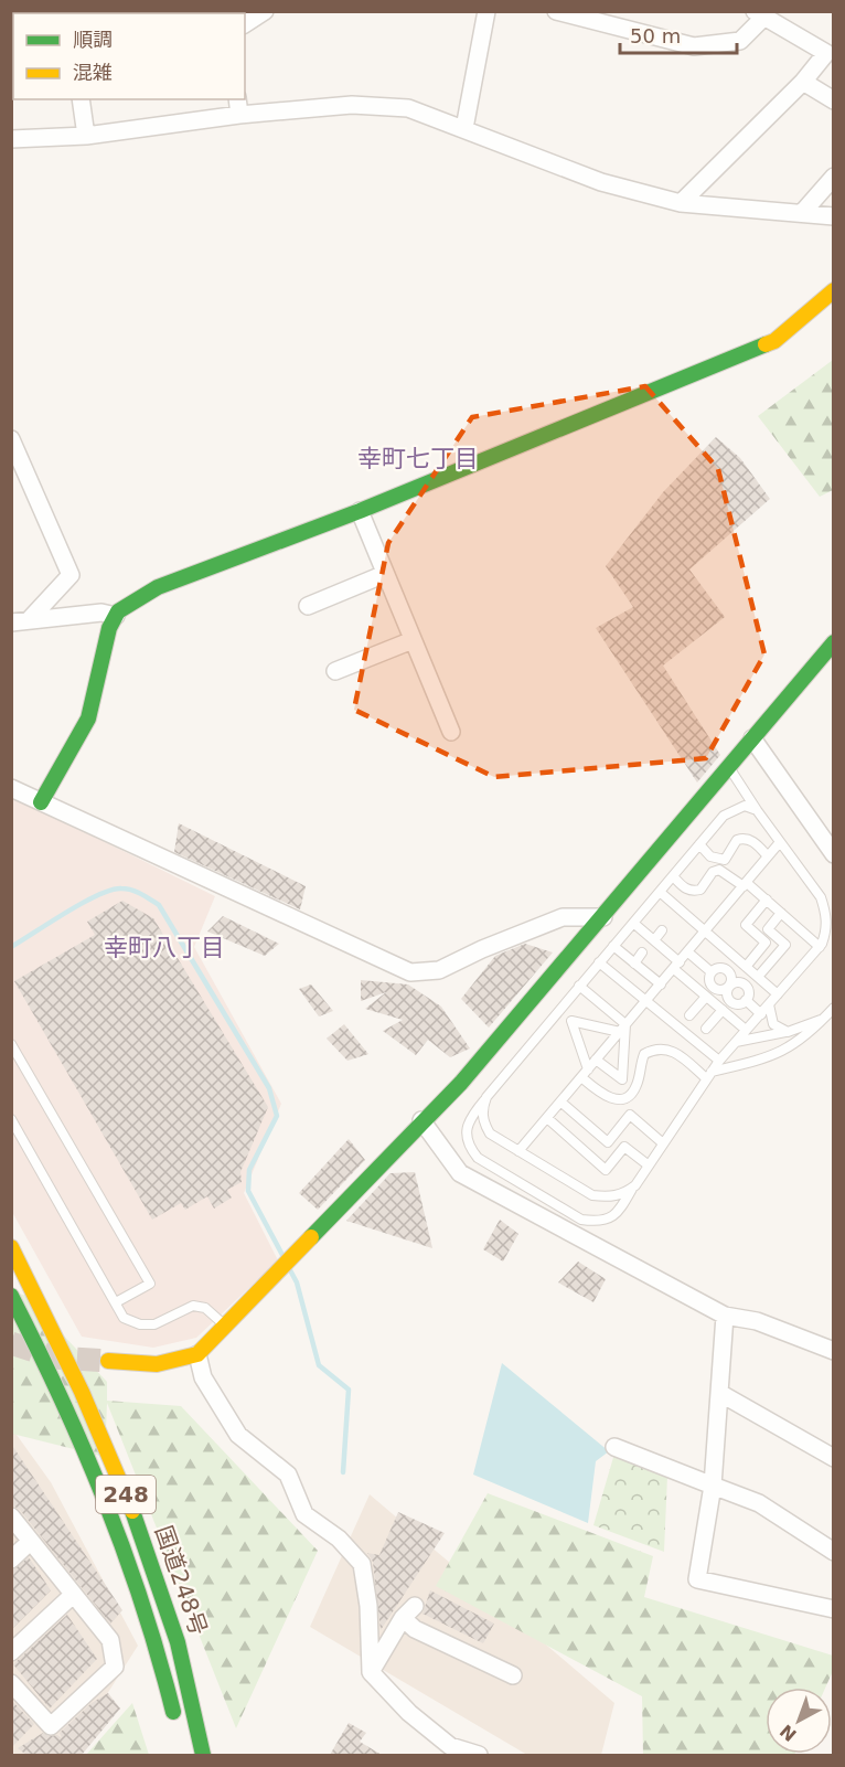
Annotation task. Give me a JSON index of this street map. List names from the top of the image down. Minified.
{"streets":{"main road":["248","国道248号"]},"districts":["幸町七丁目","幸町八丁目"],"legend":["順調","混雑"],"scale_bar":"50 m","north":"bottom left"}
